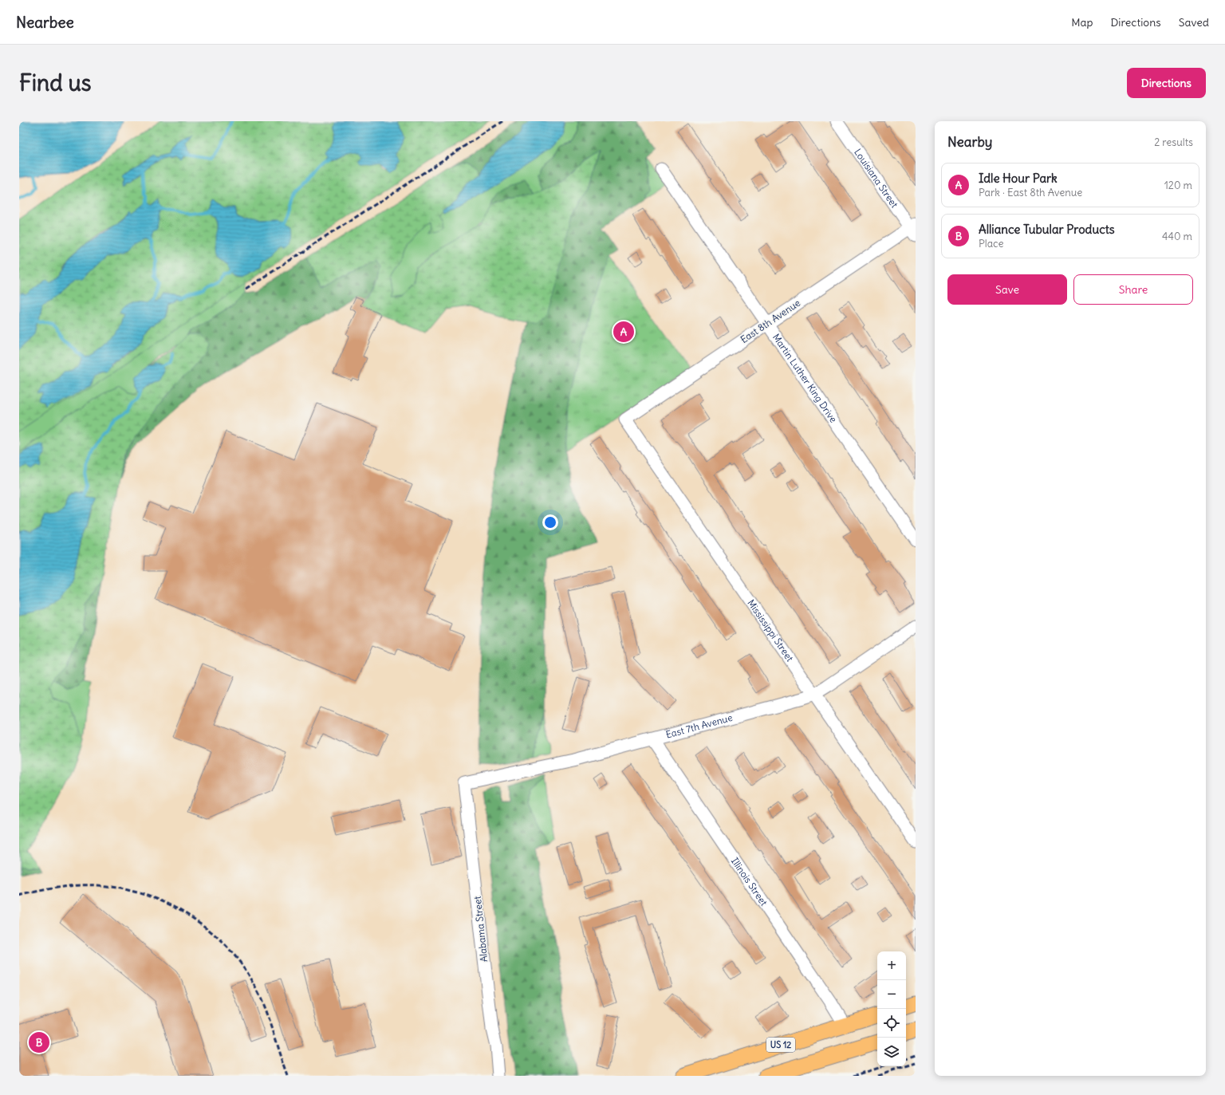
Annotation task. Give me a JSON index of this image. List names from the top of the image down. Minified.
{"streets":{"main road":["US 12"],"street":["Louisiana Street","East 8th Avenue","Martin Luther King Drive","Mississippi Street","East 7th Avenue","Illinois Street","Alabama Street"]},"crossings":[["Louisiana Street","East 8th Avenue"],["East 8th Avenue","Martin Luther King Drive"],["East 8th Avenue","Mississippi Street"],["Mississippi Street","East 7th Avenue"],["East 7th Avenue","Illinois Street"],["East 7th Avenue","Alabama Street"],["Illinois Street","US 12"]],"page":{"header":"Nearbee","nav":["Map","Directions","Saved"],"buttons":["Directions",["Save","Share"]],"title":"Find us","heading":["Nearby","2 results"],"list":[{"mark":"A","name":"Idle Hour Park","note":"Park · East 8th Avenue","value":"120 m"},{"mark":"B","name":"Alliance Tubular Products","note":"Place","value":"440 m"}],"pins":["A","B"],"map_buttons":["+","−"]}}
